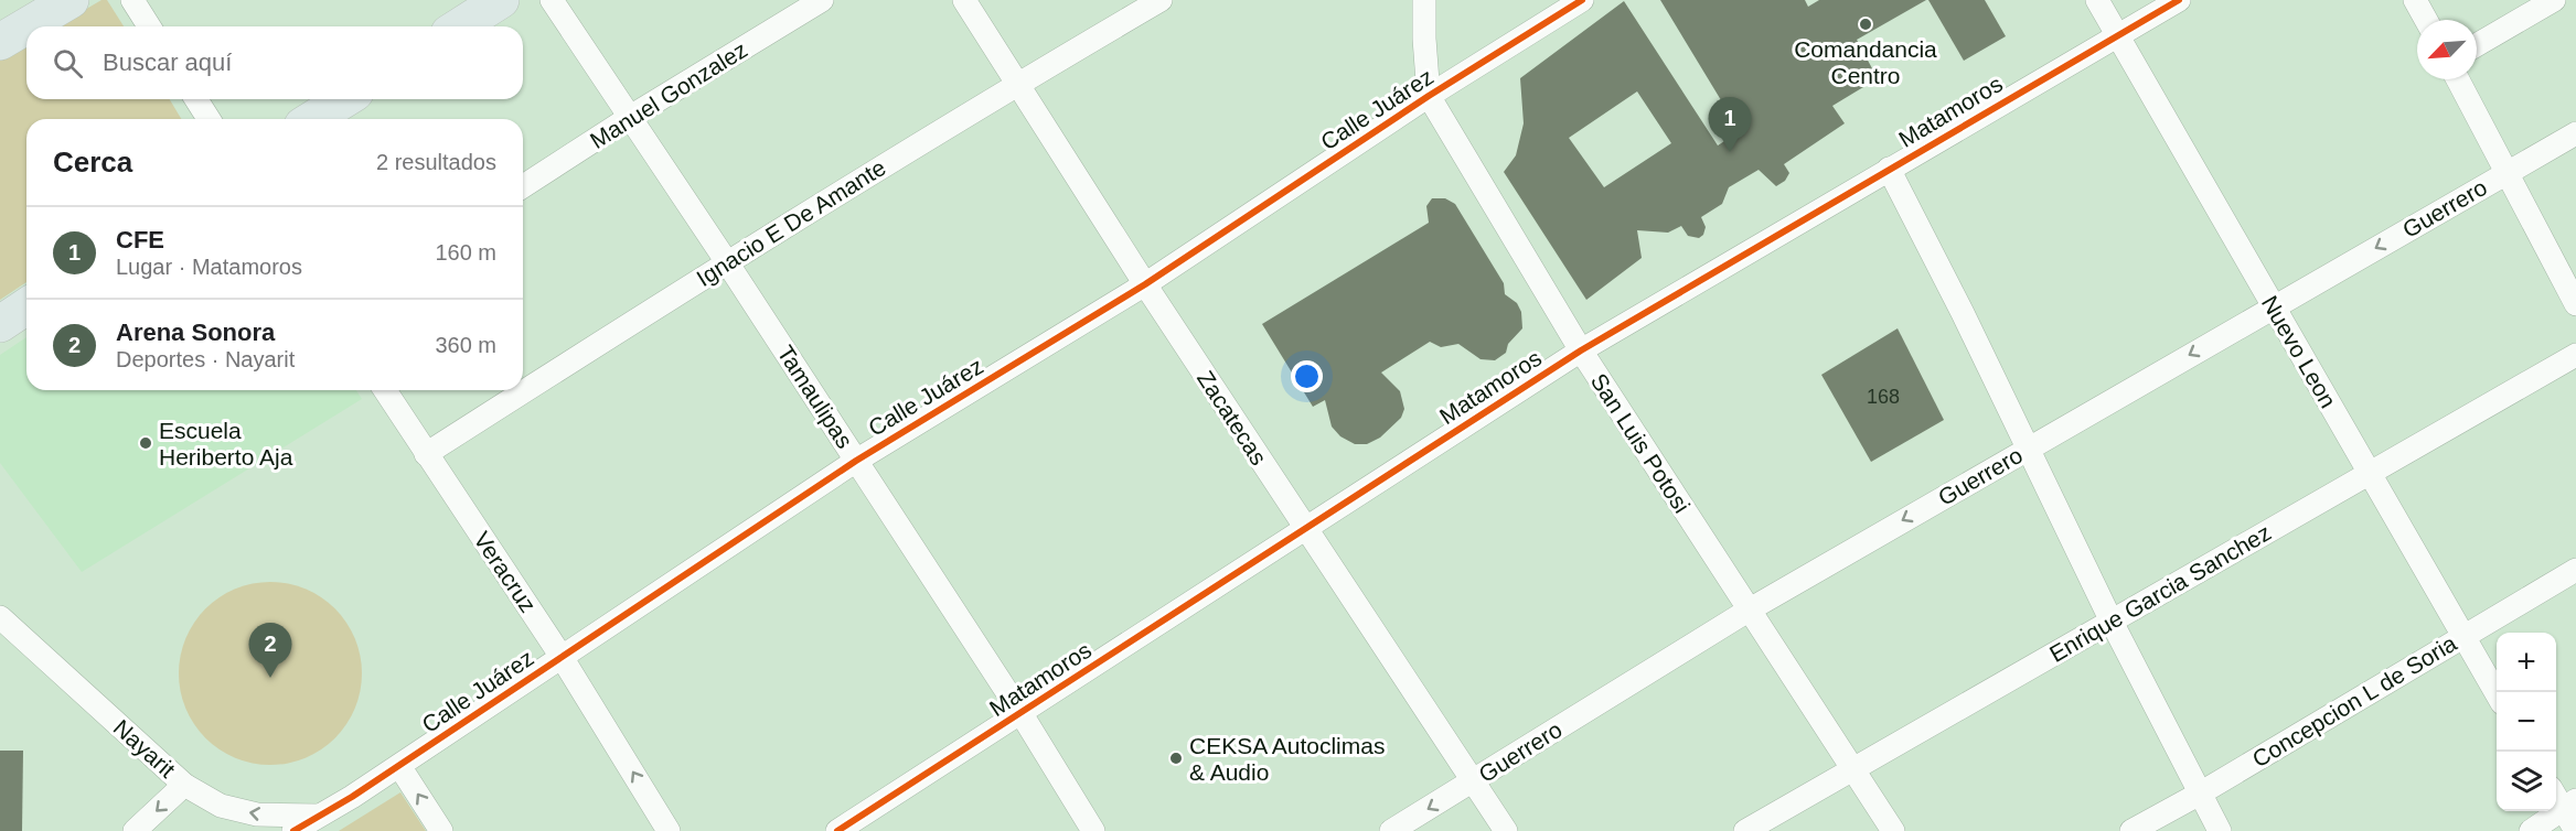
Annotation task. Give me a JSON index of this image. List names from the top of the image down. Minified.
{"streets":{"street":["Manuel Gonzalez","Calle Juárez","Matamoros","Guerrero","Ignacio E De Amante","Nuevo Leon","Tamaulipas","Zacatecas","San Luis Potosi","Veracruz","Enrique Garcia Sanchez","Concepcion L de Soria","Nayarit"]},"crossings":[["Manuel Gonzalez","Tamaulipas"],["Calle Juárez","Tamaulipas"],["Calle Juárez","Zacatecas"],["Calle Juárez","San Luis Potosi"],["Calle Juárez","Veracruz"],["Calle Juárez","Nayarit"],["Matamoros","Nuevo Leon"],["Matamoros","Tamaulipas"],["Matamoros","Zacatecas"],["Matamoros","San Luis Potosi"],["Guerrero","Nuevo Leon"],["Guerrero","Zacatecas"],["Guerrero","San Luis Potosi"],["Ignacio E De Amante","Tamaulipas"],["Ignacio E De Amante","Zacatecas"],["Ignacio E De Amante","Veracruz"],["Nuevo Leon","Enrique Garcia Sanchez"],["Nuevo Leon","Concepcion L de Soria"],["San Luis Potosi","Enrique Garcia Sanchez"]],"one_way":["Guerrero","Nayarit"],"places":["Comandancia Centro","Escuela Heriberto Aja","CEKSA Autoclimas & Audio"],"house_numbers":["168"],"north":"bottom left","page":{"search":"Buscar aquí","pins":["1","2"],"heading":["Cerca","2 resultados"],"list":[{"mark":"1","name":"CFE","note":"Lugar · Matamoros","value":"160 m"},{"mark":"2","name":"Arena Sonora","note":"Deportes · Nayarit","value":"360 m"}],"map_buttons":["+","−"]}}
